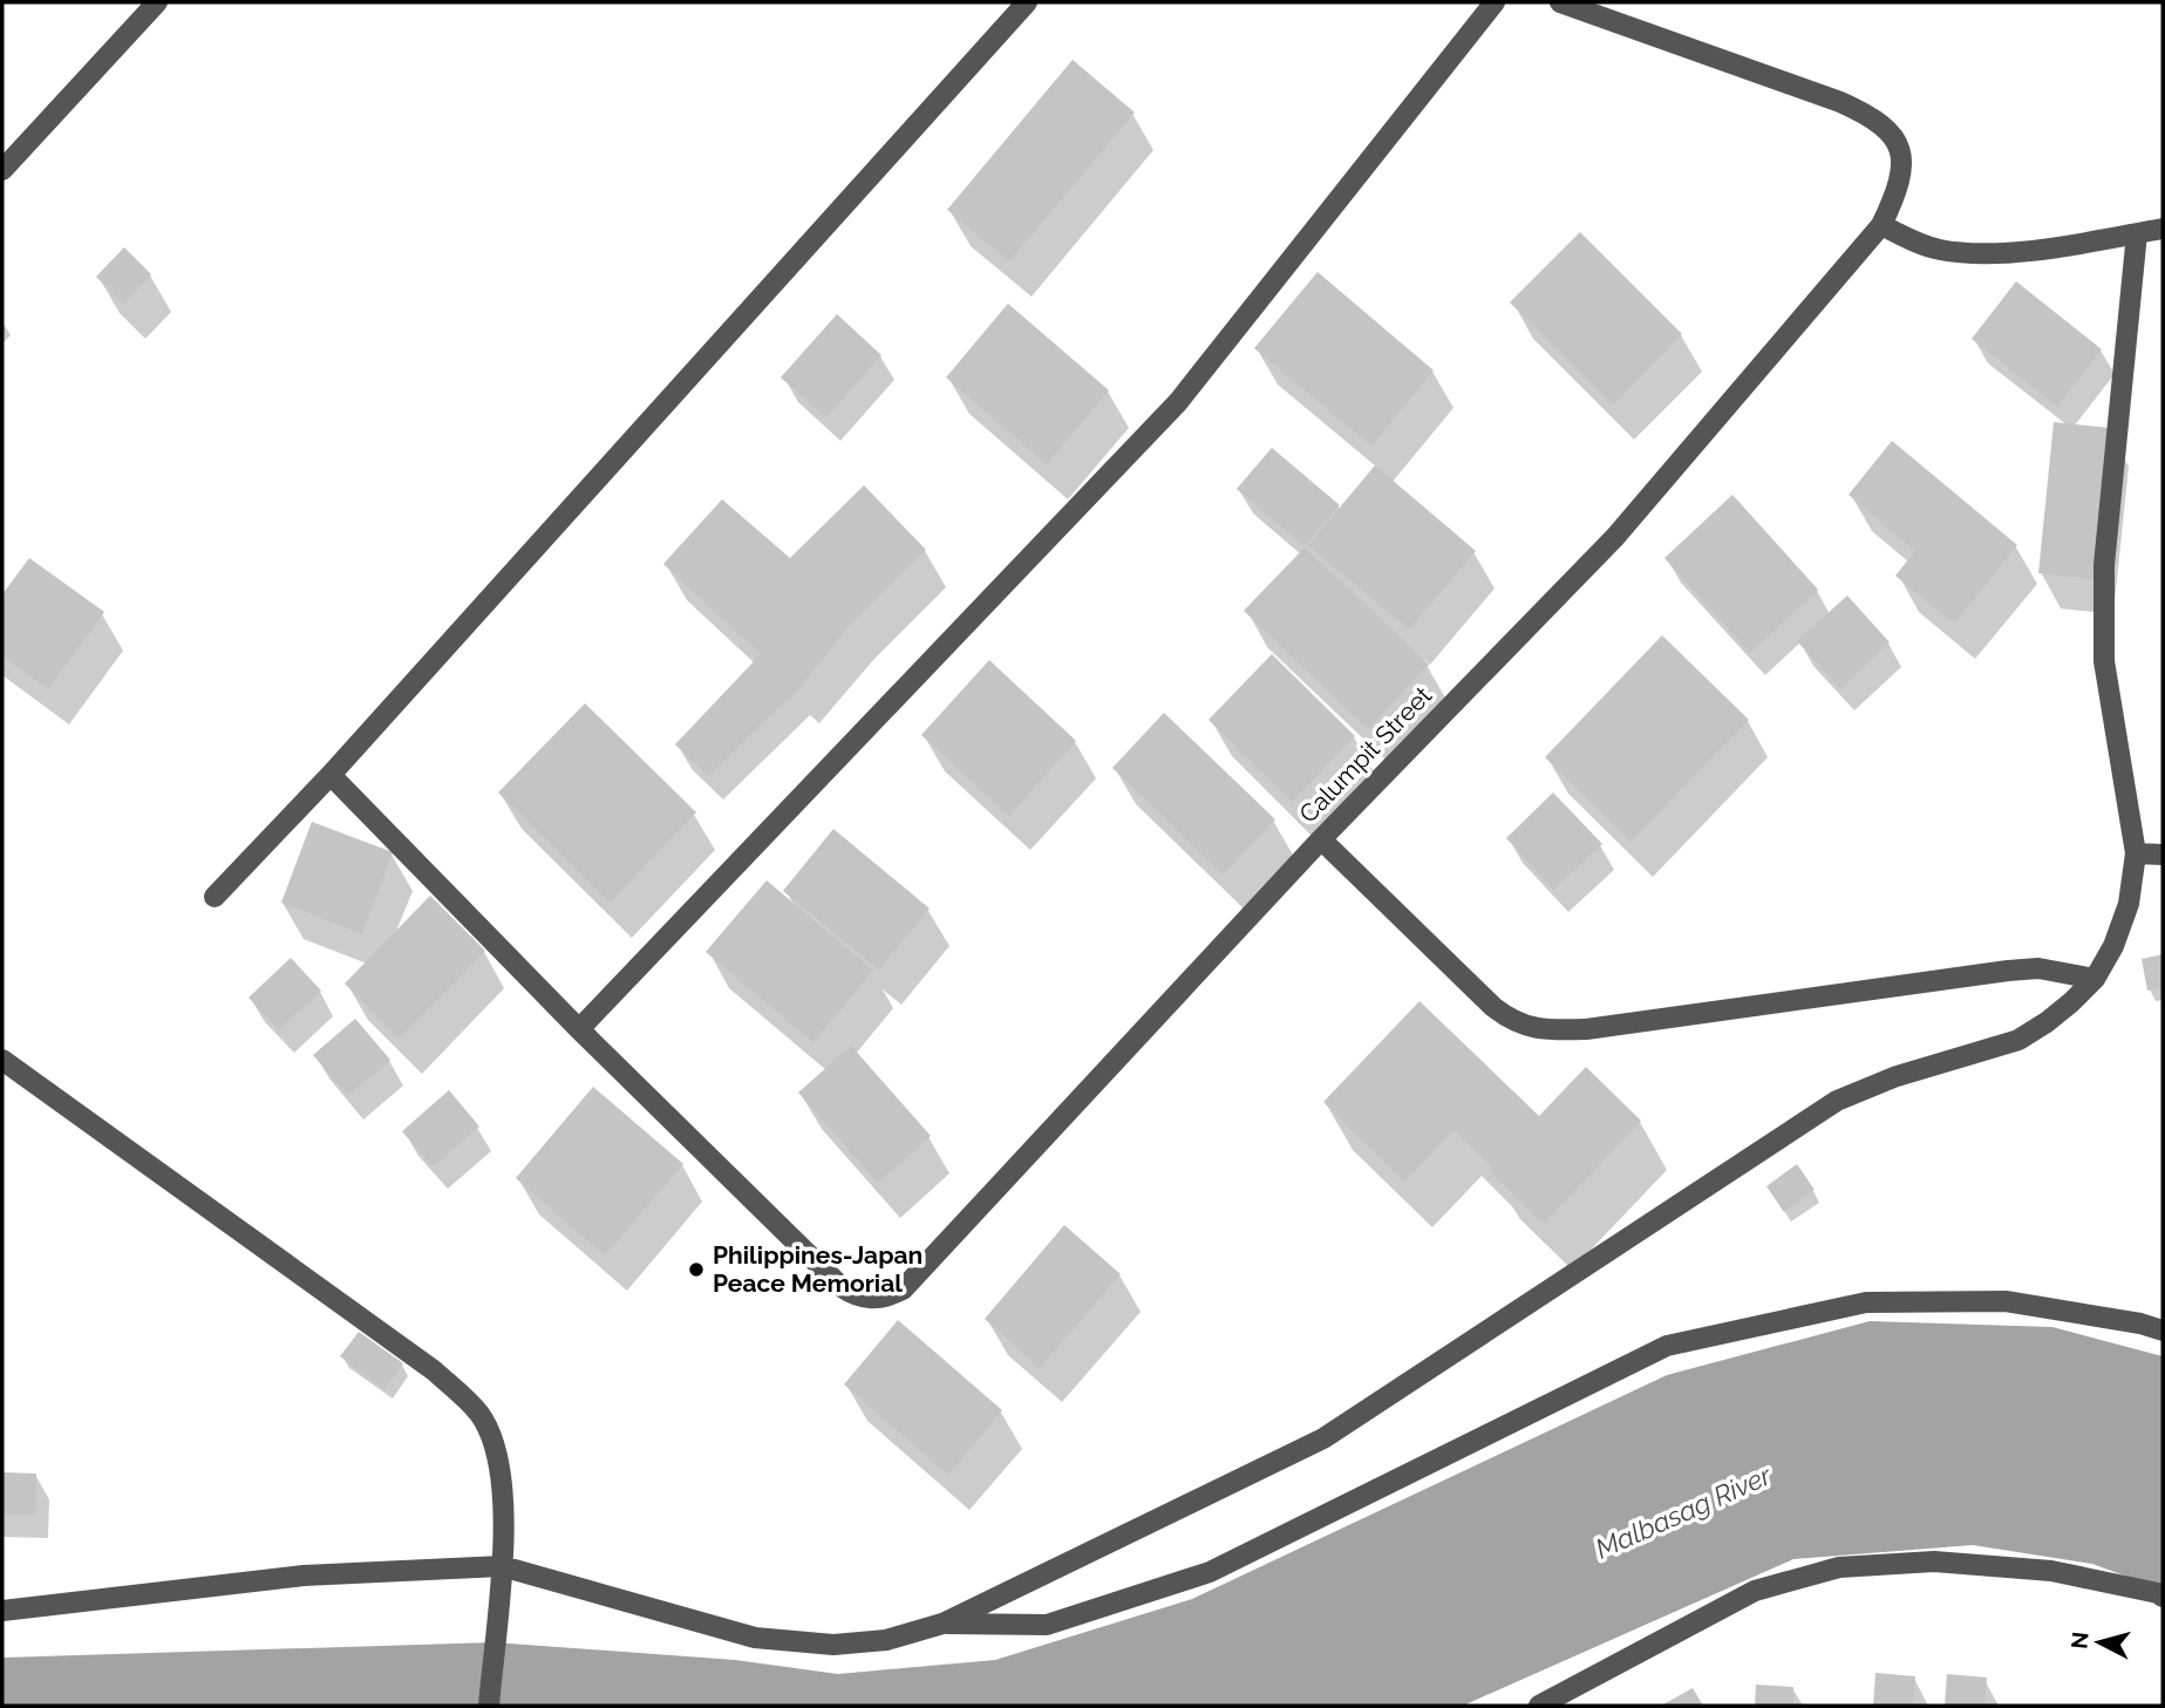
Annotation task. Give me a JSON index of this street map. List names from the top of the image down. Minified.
{"streets":{"street":["Calumpit Street"]},"water":["Malbasag River"],"places":["Philippines-Japan Peace Memorial"],"north":"left"}
